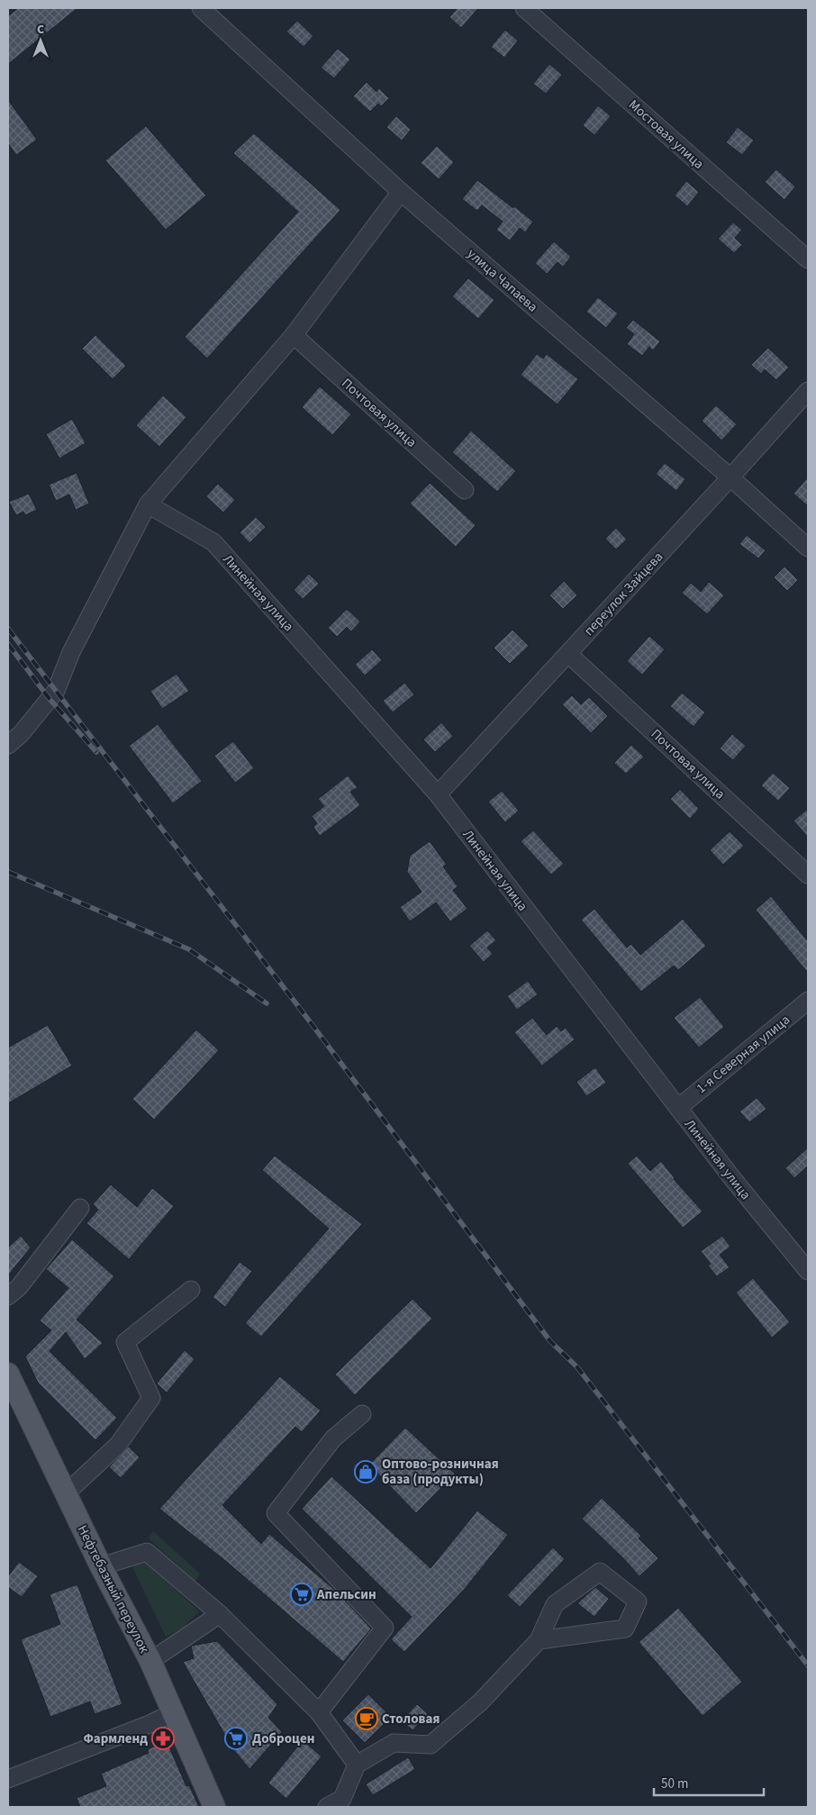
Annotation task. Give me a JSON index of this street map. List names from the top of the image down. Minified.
{"streets":{"main road":["Нефтебазный переулок"],"street":["Мостовая улица","улица Чапаева","Почтовая улица","Линейная улица","переулок Зайцева","1-я Северная улица"]},"crossings":[["улица Чапаева","переулок Зайцева"],["Почтовая улица","переулок Зайцева"],["Линейная улица","переулок Зайцева"],["Линейная улица","1-я Северная улица"]],"places":{"shop":["Оптово-розничная база (продукты)"],"supermarket":["Апельсин","Доброцен"],"cafe":["Столовая"],"pharmacy":["Фармленд"]},"scale_bar":"50 m","north":"top"}
